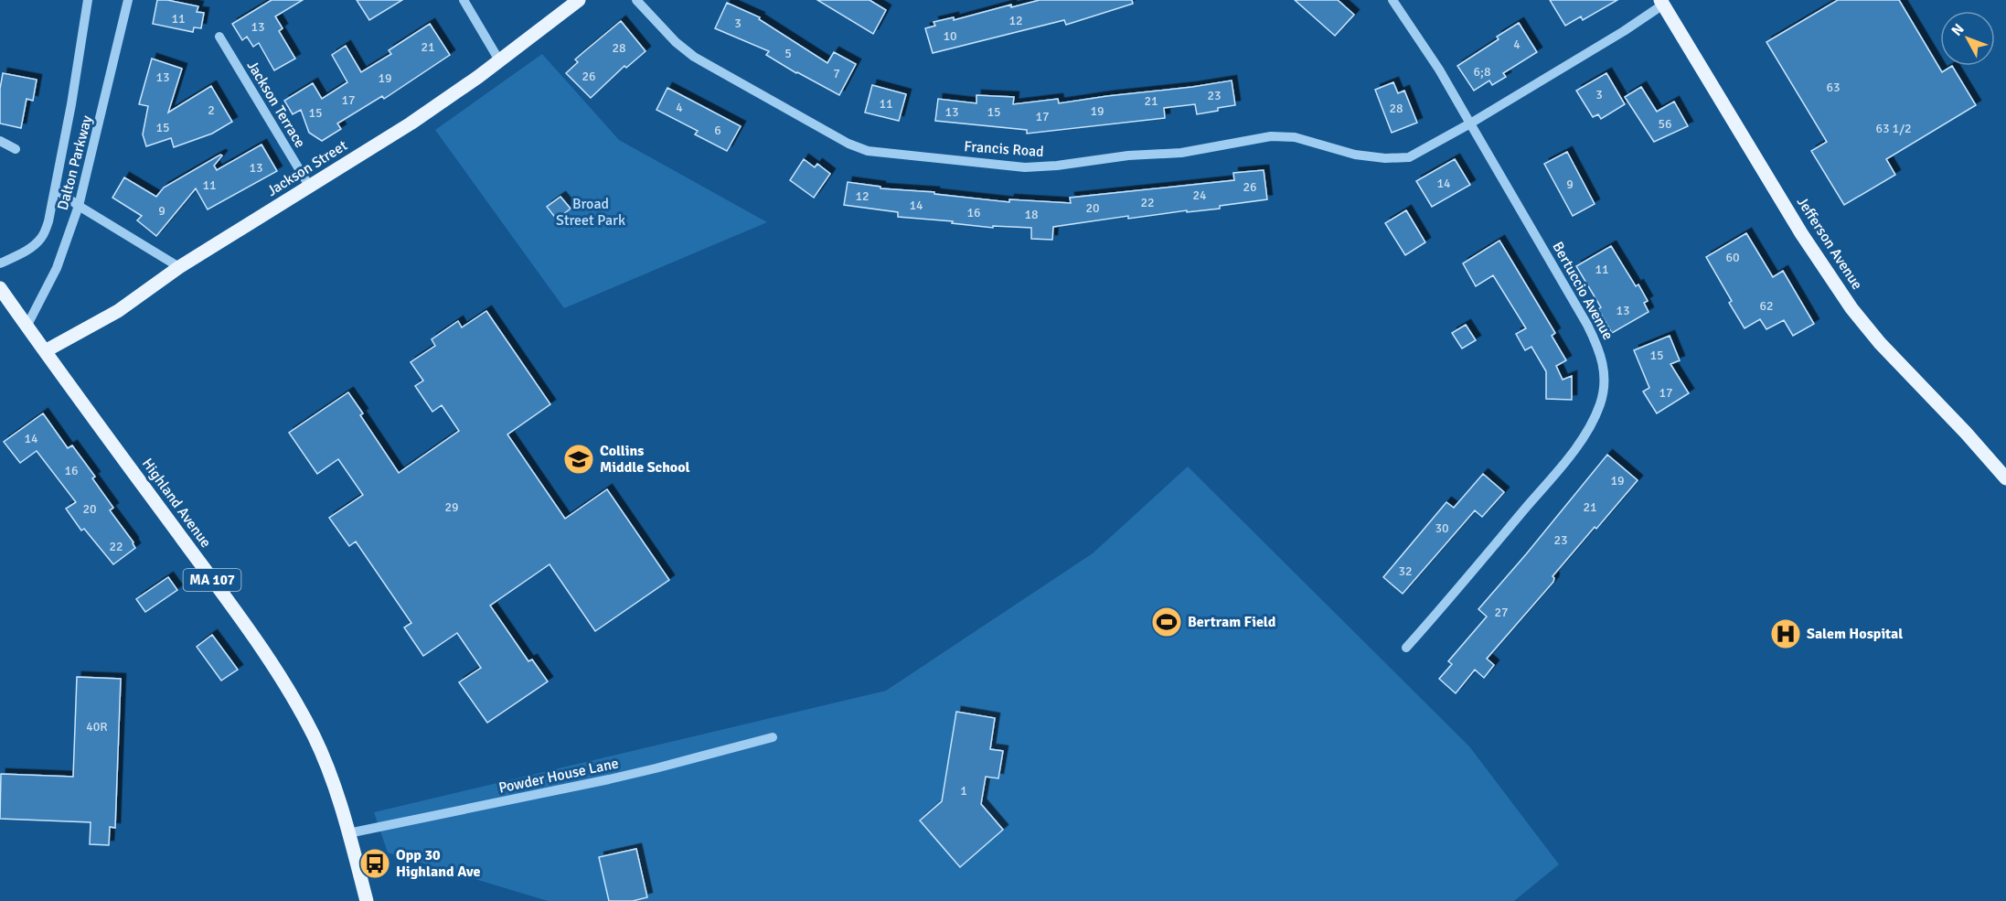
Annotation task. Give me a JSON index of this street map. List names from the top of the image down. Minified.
{"streets":{"main road":["Jackson Street","Jefferson Avenue","Highland Avenue","MA 107"],"street":["Jackson Terrace","Francis Road","Dalton Parkway","Bertuccio Avenue","Powder House Lane"]},"crossings":[["Jackson Terrace","Jackson Street"],["Francis Road","Bertuccio Avenue"],["Dalton Parkway","Highland Avenue"],["Jackson Street","Highland Avenue"],["Highland Avenue","Powder House Lane"]],"parks":["Broad Street Park"],"places":{"school or university":["Collins Middle School"],"sports":["Bertram Field"],"hospital":["Salem Hospital"],"bus stop":["Opp 30 Highland Ave"]},"house_numbers":["11","12","3","13","10","4","21","28","5","6;8","7","26","13","19","63","3","23","17","21","11","4","28","2","19","13","15","15","17","56","15","63 1/2","6","13","14","9","11","26","24","12","22","14","20","9","16","18","60","11","62","13","15","17","14","16","19","29","21","20","30","23","22","32","27","40R","1"],"north":"top left"}
